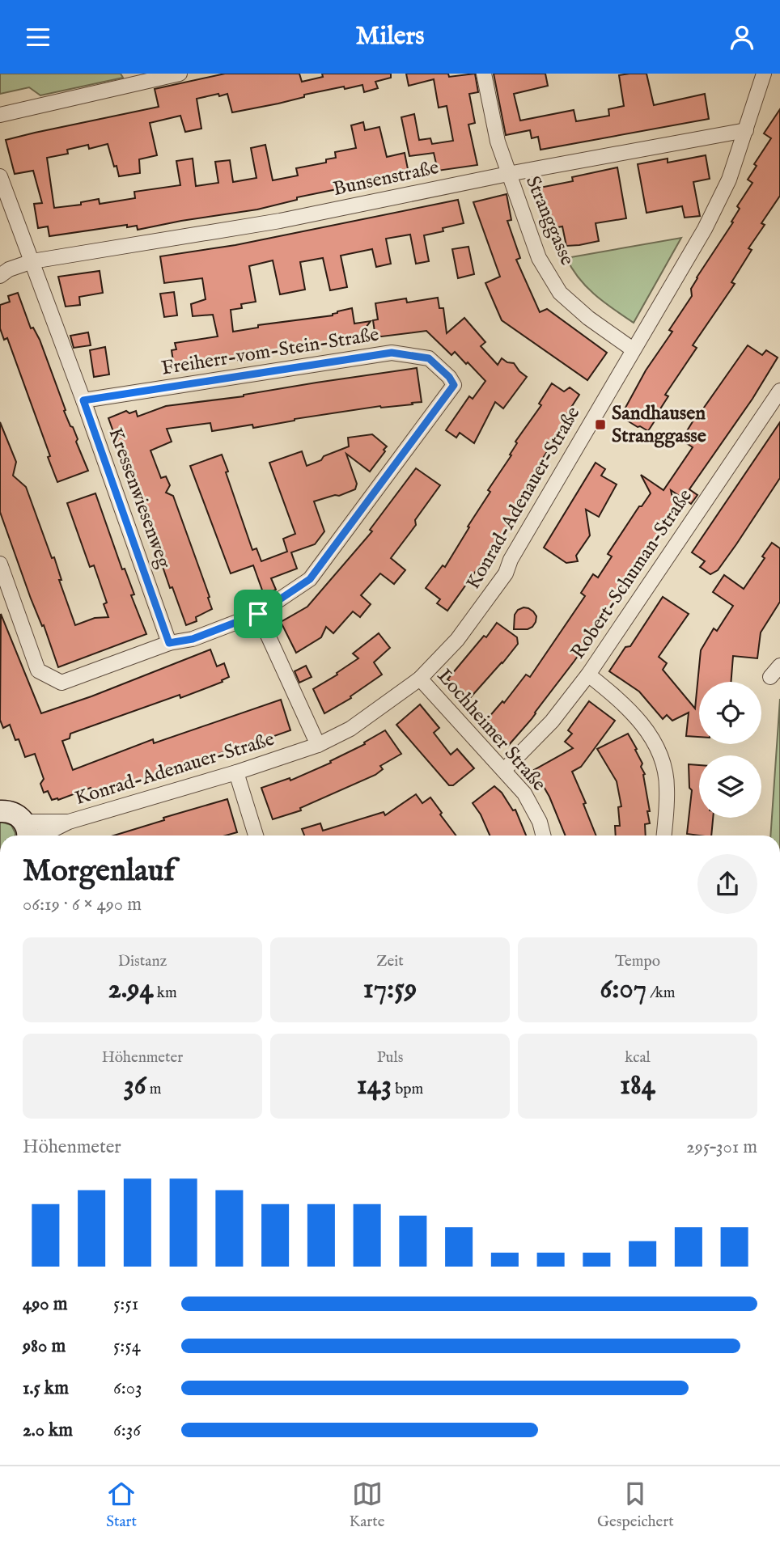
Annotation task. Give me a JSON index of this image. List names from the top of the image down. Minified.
{"streets":{"street":["Bunsenstraße","Stranggasse","Freiherr-vom-Stein-Straße","Kressenwiesenweg","Konrad-Adenauer-Straße","Robert-Schuman-Straße","Lochheimer Straße"]},"crossings":[["Bunsenstraße","Stranggasse"],["Bunsenstraße","Kressenwiesenweg"],["Bunsenstraße","Konrad-Adenauer-Straße"],["Stranggasse","Konrad-Adenauer-Straße"],["Freiherr-vom-Stein-Straße","Kressenwiesenweg"],["Konrad-Adenauer-Straße","Lochheimer Straße"],["Robert-Schuman-Straße","Lochheimer Straße"]],"places":{"transit":["Sandhausen Stranggasse"]},"page":{"header":"Milers","heading":["Morgenlauf","06:19 · 6 × 490 m"],"stats":[["Distanz","2.94 km"],["Zeit","17:59"],["Tempo","6:07 /km"],["Höhenmeter","36 m"],["Puls","143 bpm"],["kcal","184"]],"chart":["Höhenmeter","295–301 m"],"list":[{"name":"490 m","note":"5:51"},{"name":"980 m","note":"5:54"},{"name":"1.5 km","note":"6:03"},{"name":"2.0 km","note":"6:36"}],"tabs":["Start","Karte","Gespeichert"]}}
